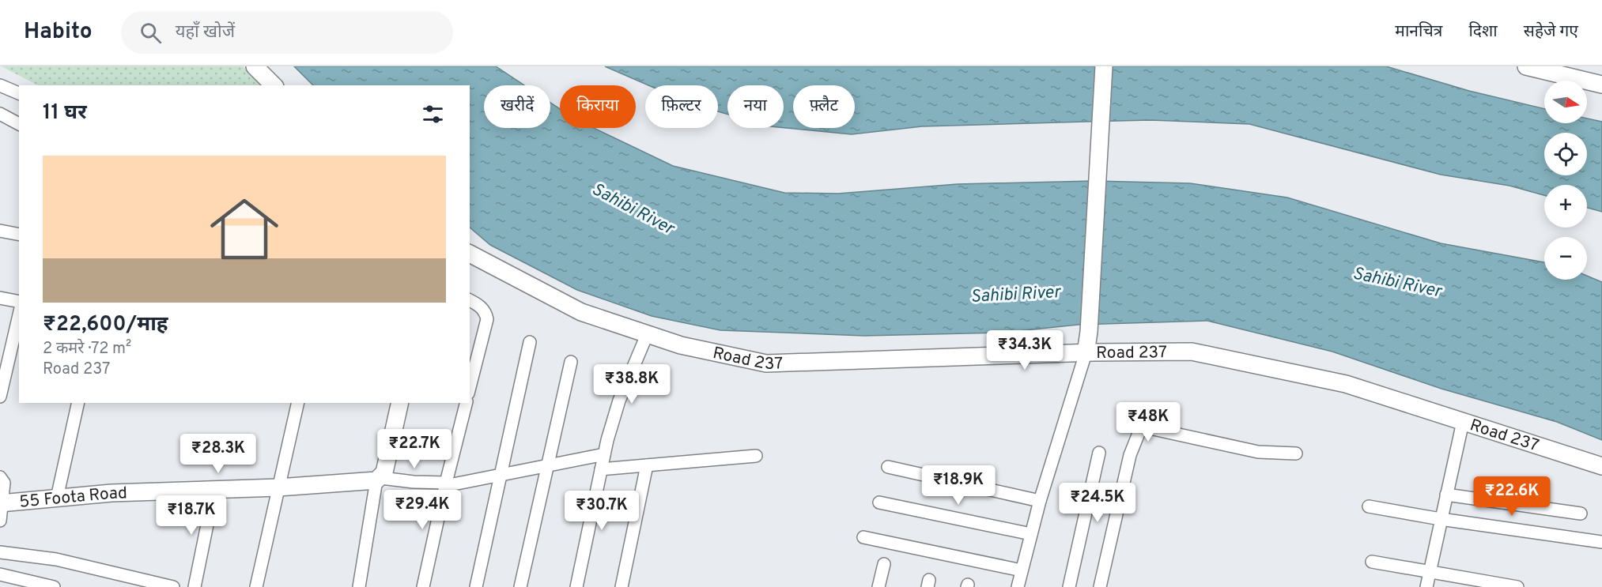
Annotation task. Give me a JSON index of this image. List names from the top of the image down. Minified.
{"streets":{"street":["Road 237","55 Foota Road"]},"water":["Sahibi River"],"north":"right","page":{"header":"Habito","search":"यहाँ खोजें","nav":["मानचित्र","दिशा","सहेजे गए"],"map_buttons":["+","−"],"chip":["खरीदें","किराया","फ़िल्टर","नया","फ़्लैट"],"heading":"11 घर","list":[{"name":"₹22,600/माह","note":"2 कमरे · 72 m² · Road 237"}],"price":["₹34.3K","₹38.8K","₹48K","₹22.7K","₹28.3K","₹18.9K","₹22.6K","₹24.5K","₹29.4K","₹30.7K","₹18.7K"]}}
